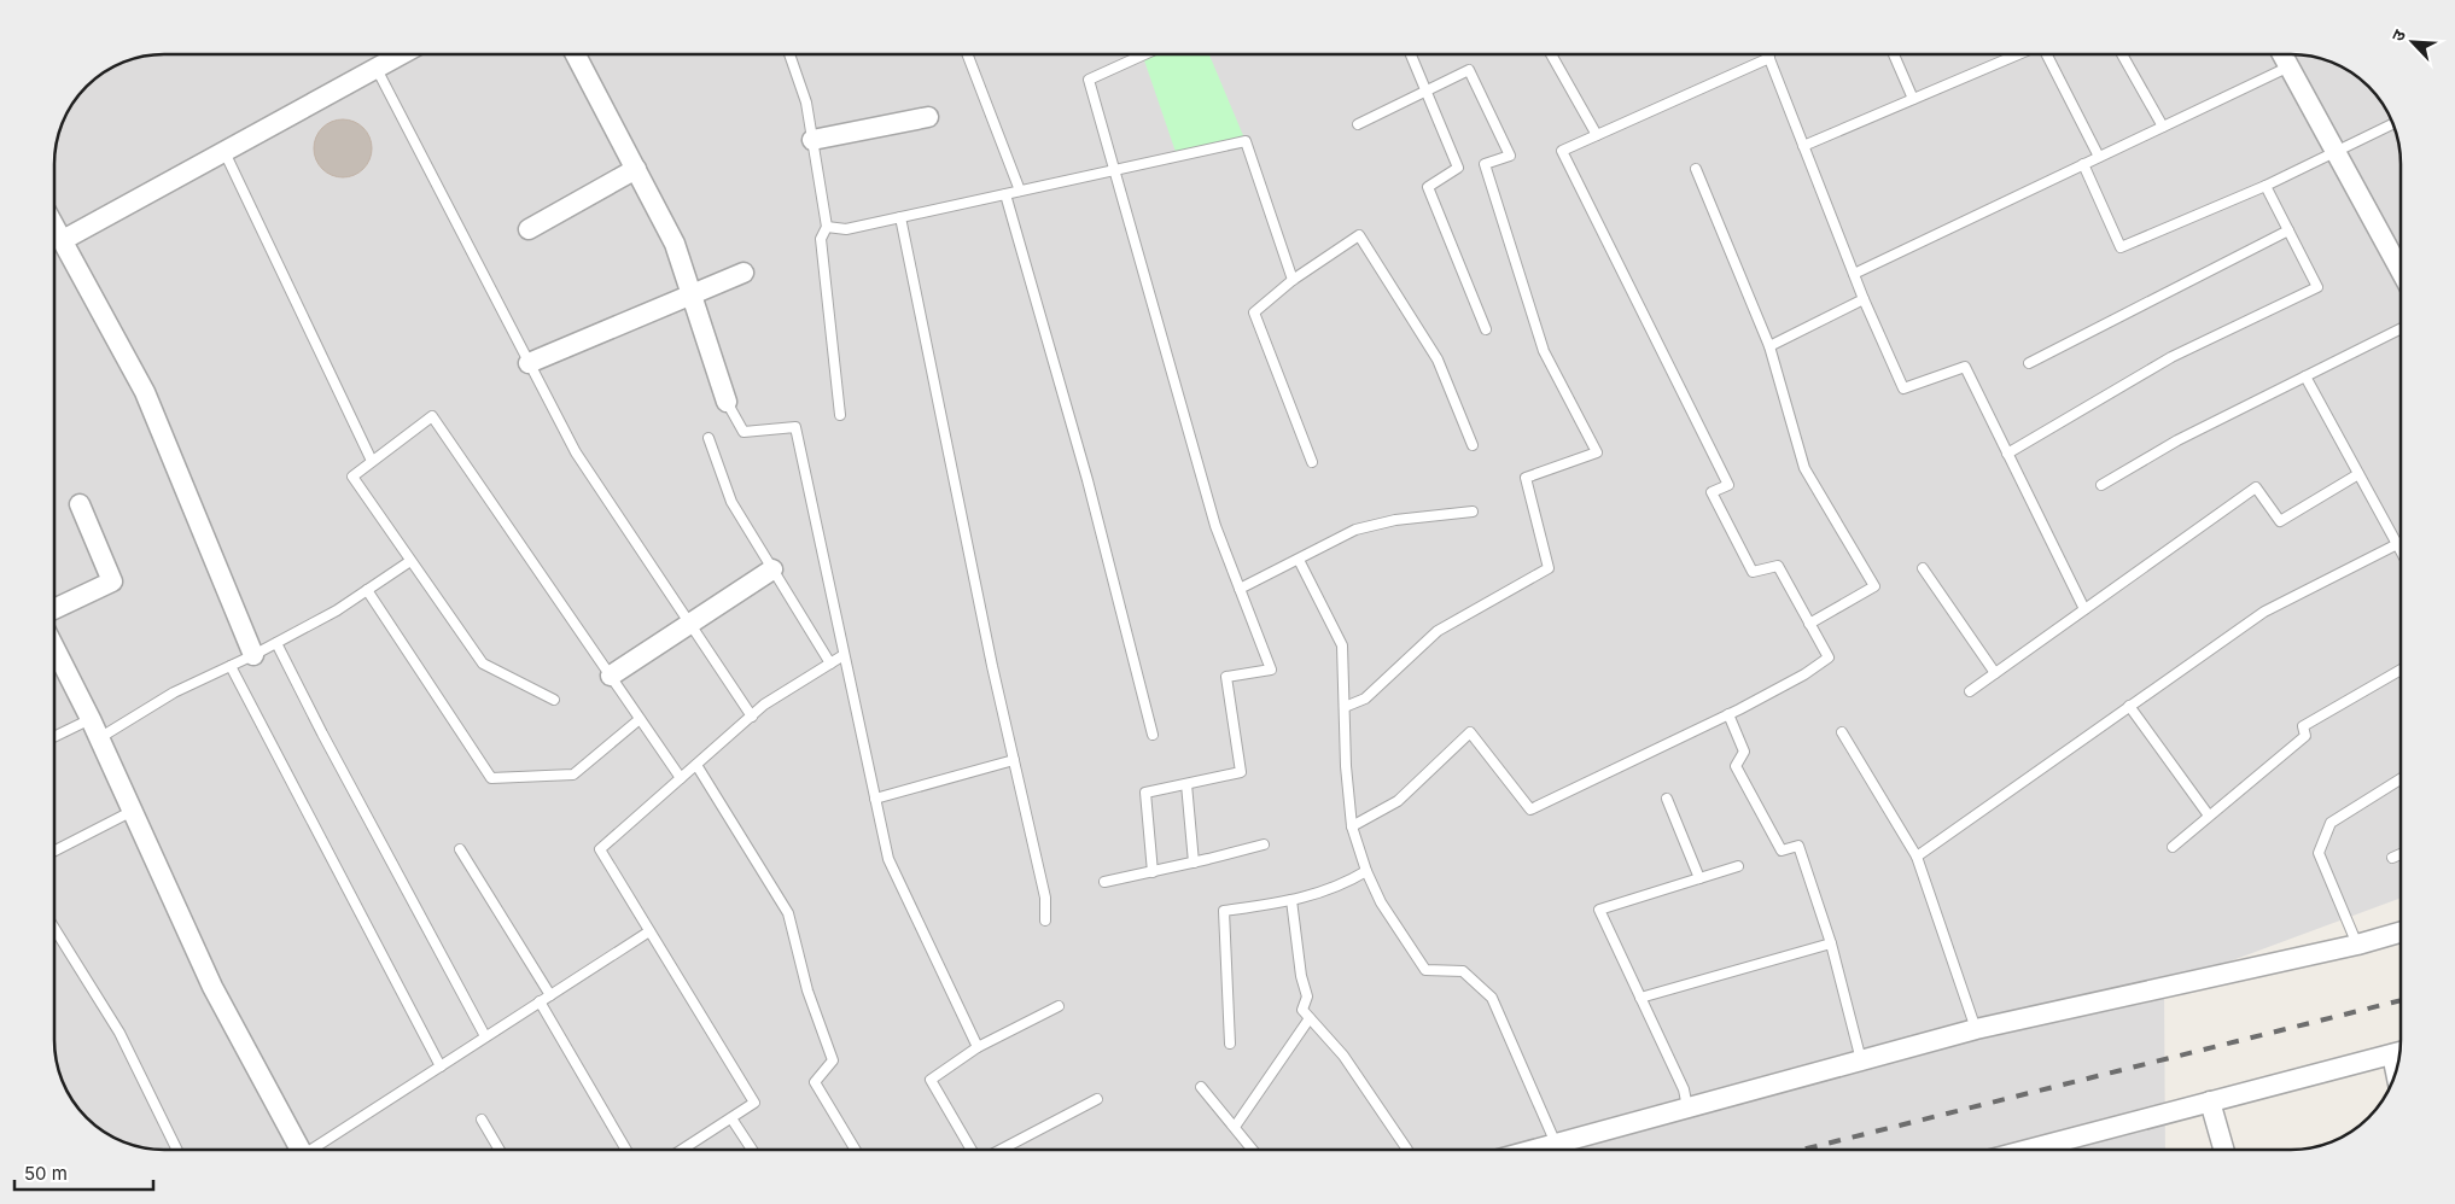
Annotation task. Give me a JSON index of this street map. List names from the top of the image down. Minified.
{"scale_bar":"50 m","north":"top left"}
